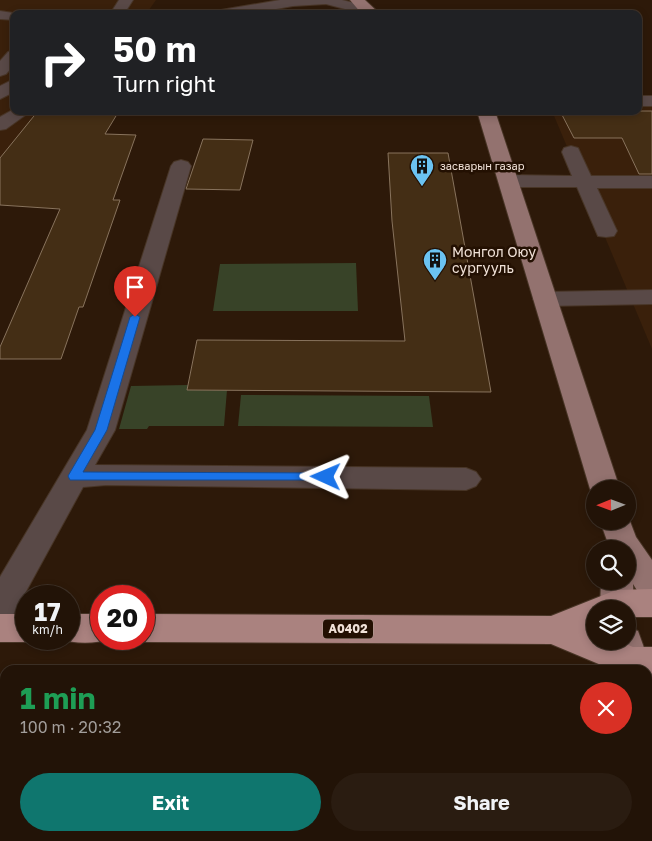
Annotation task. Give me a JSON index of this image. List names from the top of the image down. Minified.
{"streets":{"highway":["A0402"]},"places":{"building":["засварын газар","Монгол Оюу сургууль"]},"north":"left","page":{"turn":["50 m","Turn right"],"speed":"17 km/h","limit":"20","heading":["1 min","100 m · 20:32"],"buttons":["Exit","Share"]}}
